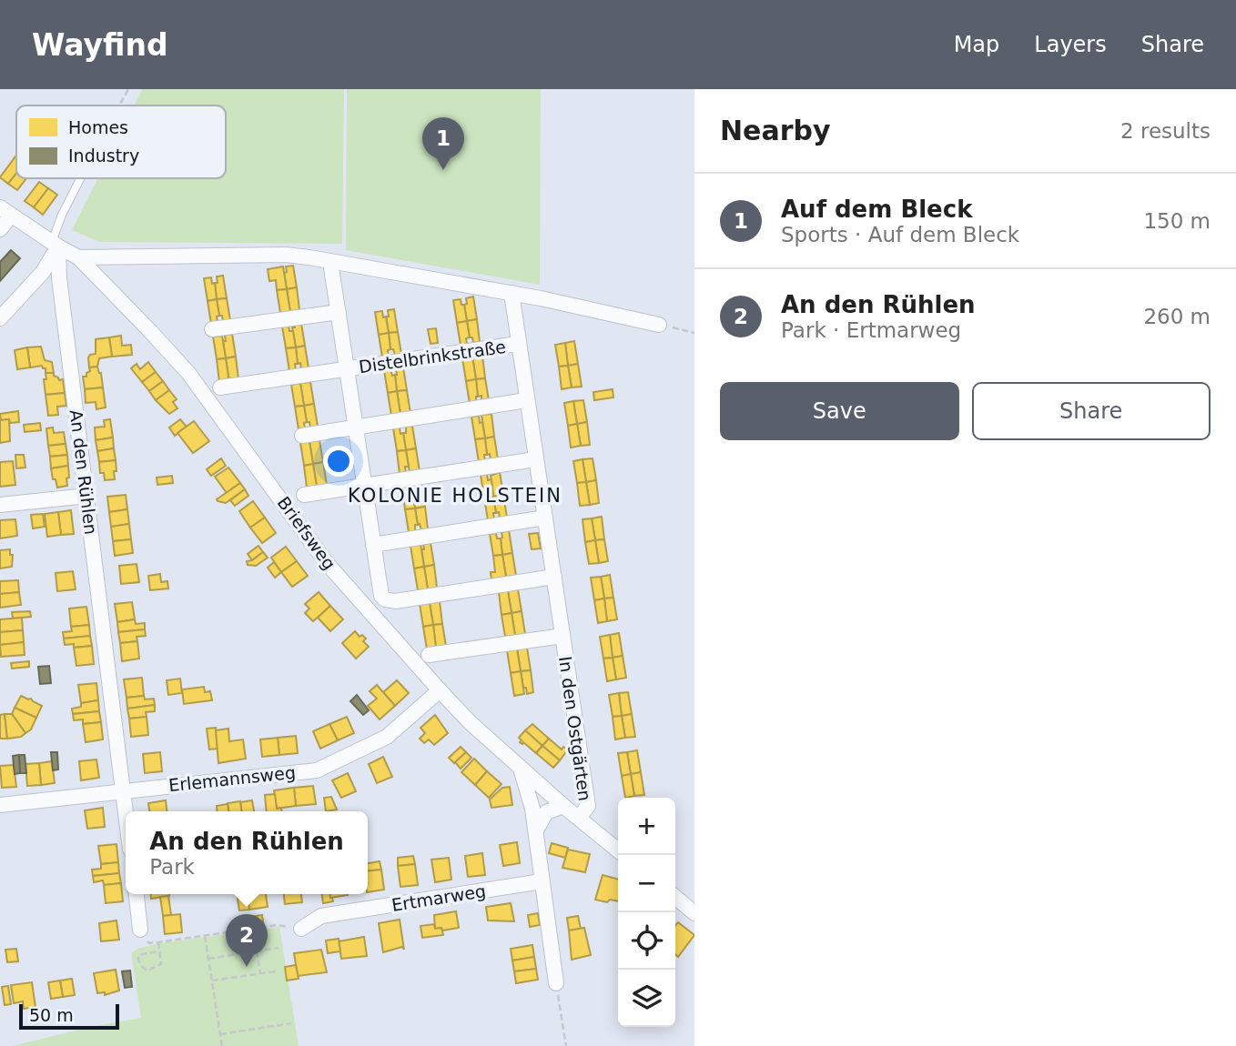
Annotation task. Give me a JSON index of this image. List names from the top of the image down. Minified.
{"streets":{"street":["Distelbrinkstraße","An den Rühlen","Briefsweg","In den Ostgärten","Erlemannsweg","Ertmarweg"]},"crossings":[["Distelbrinkstraße","In den Ostgärten"],["An den Rühlen","Briefsweg"],["An den Rühlen","Erlemannsweg"],["Briefsweg","In den Ostgärten"],["Briefsweg","Erlemannsweg"]],"districts":["KOLONIE HOLSTEIN"],"legend":["Homes","Industry"],"scale_bar":"50 m","page":{"header":"Wayfind","nav":["Map","Layers","Share"],"heading":["Nearby","2 results"],"pins":["1","2"],"list":[{"mark":"1","name":"Auf dem Bleck","note":"Sports · Auf dem Bleck","value":"150 m"},{"mark":"2","name":"An den Rühlen","note":"Park · Ertmarweg","value":"260 m"}],"buttons":["Save","Share"],"map_buttons":["+","−"],"popup":["An den Rühlen","Park"],"scale":"50 m"}}
